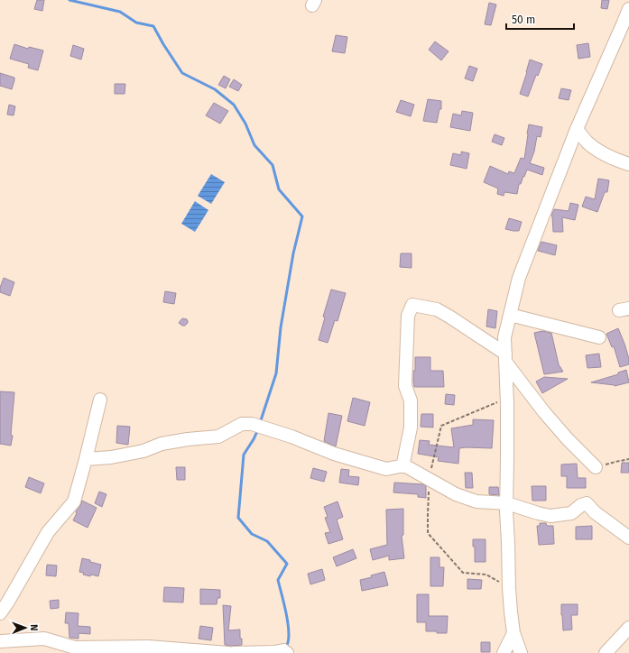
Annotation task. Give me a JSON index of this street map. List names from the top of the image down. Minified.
{"scale_bar":"50 m","north":"right"}
